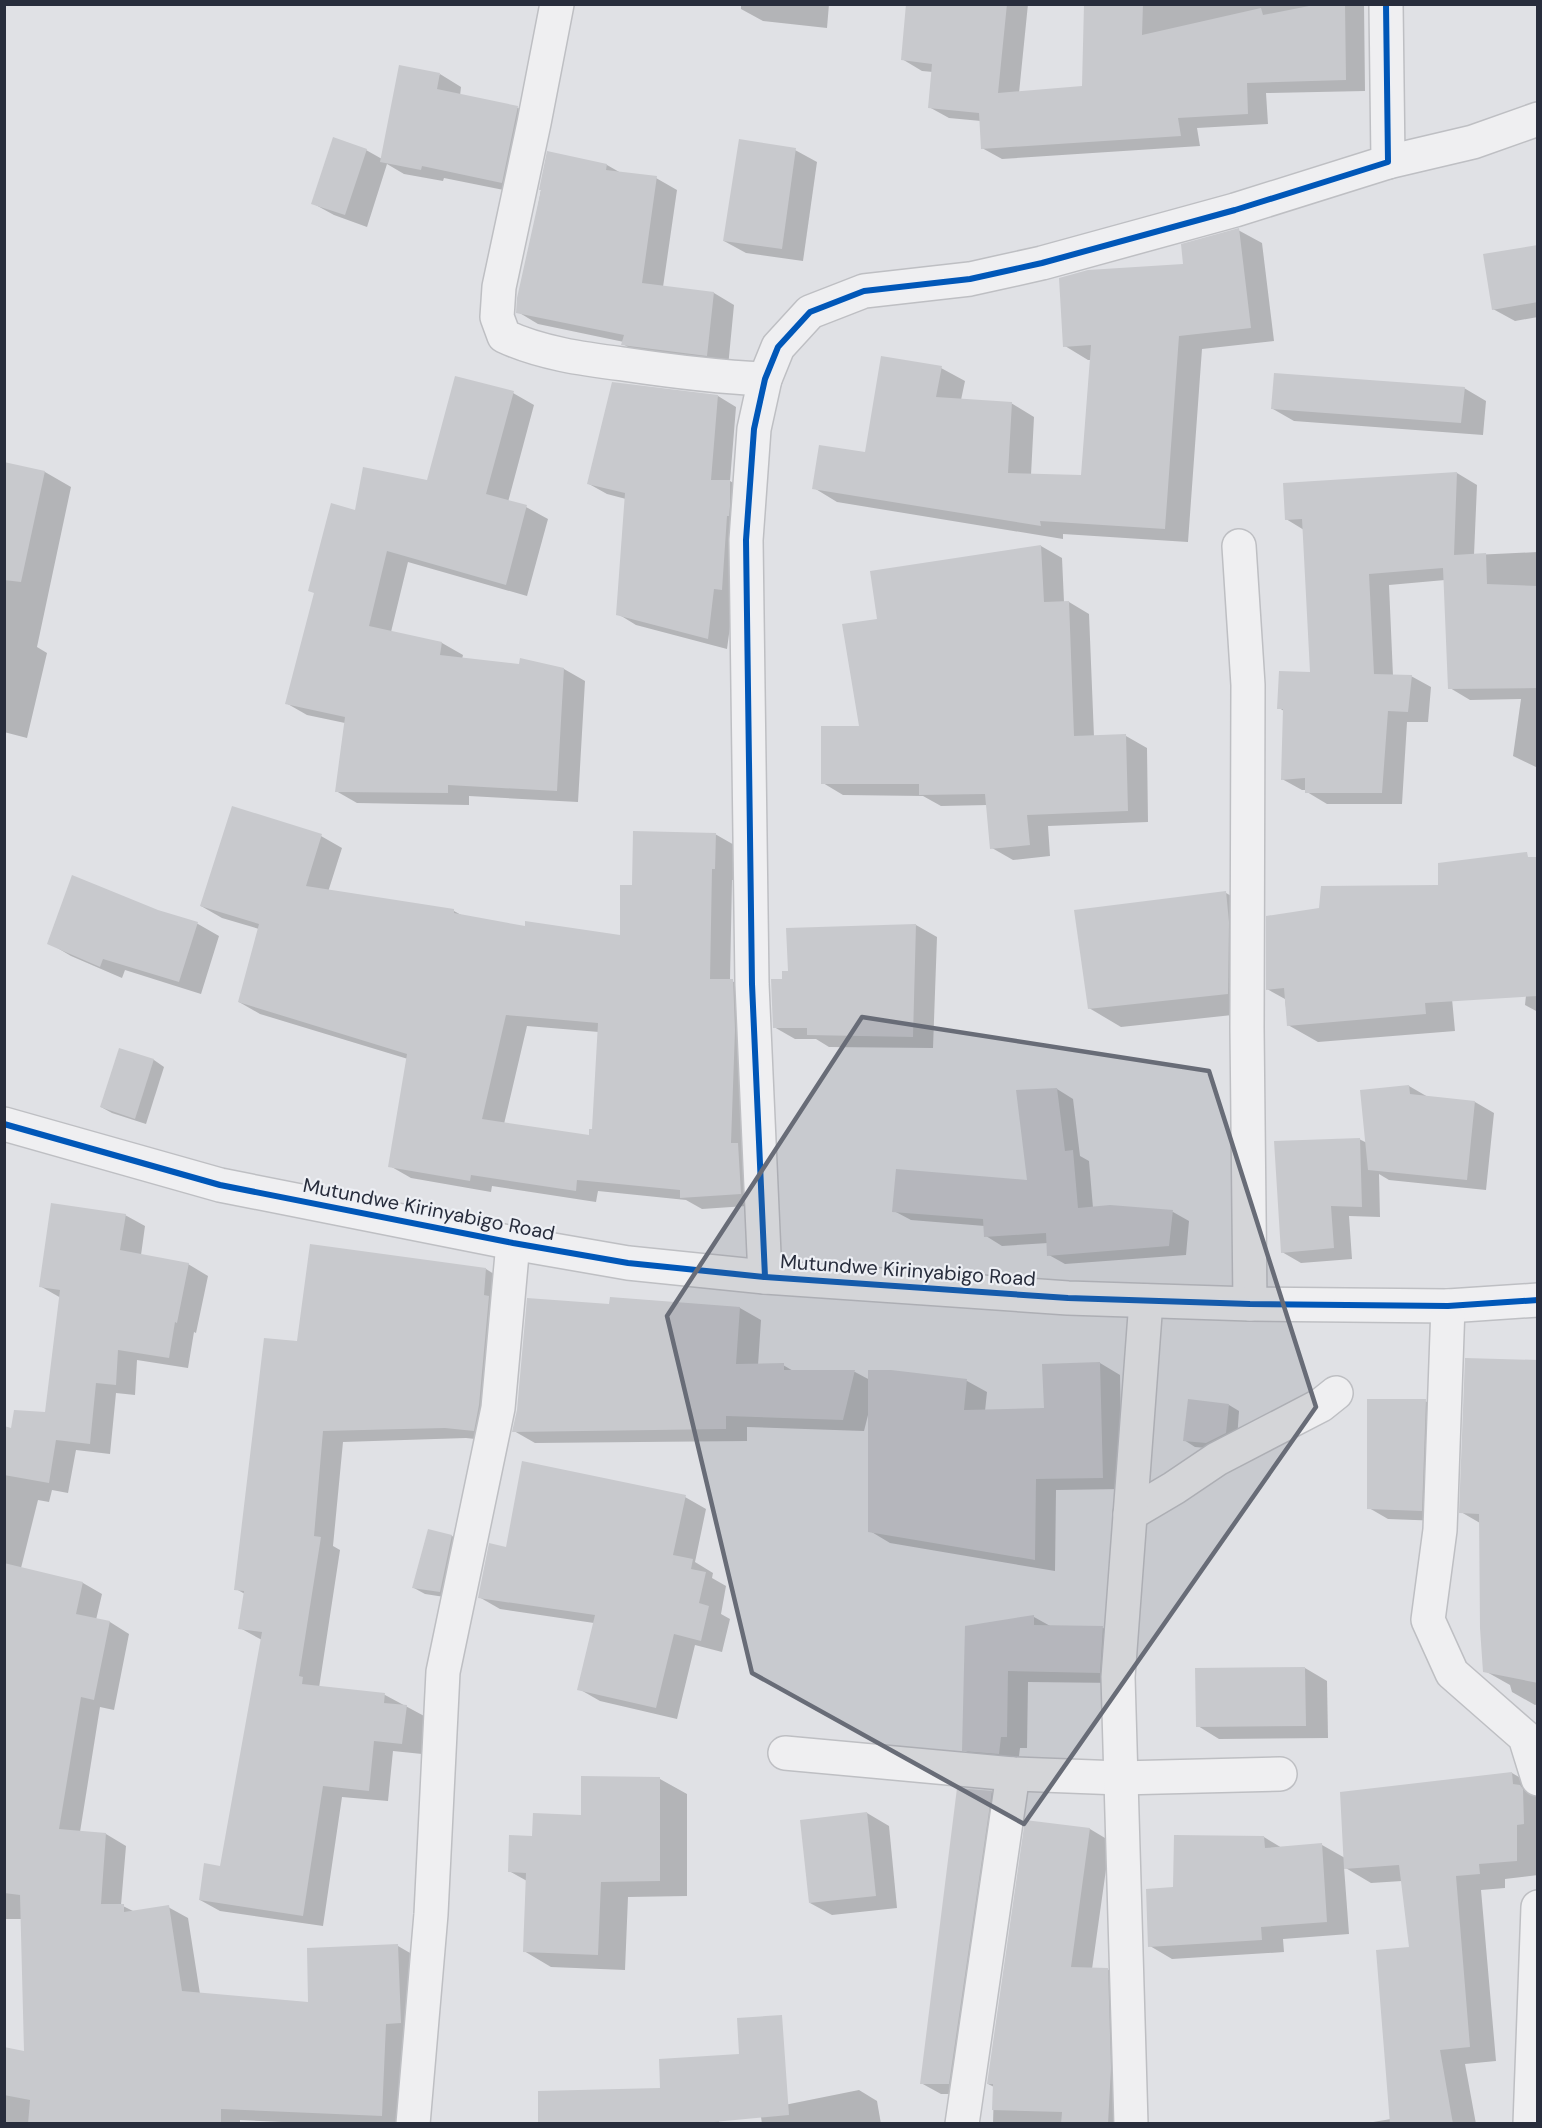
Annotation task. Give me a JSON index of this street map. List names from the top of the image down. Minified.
{"streets":{"street":["Mutundwe Kirinyabigo Road"]}}
